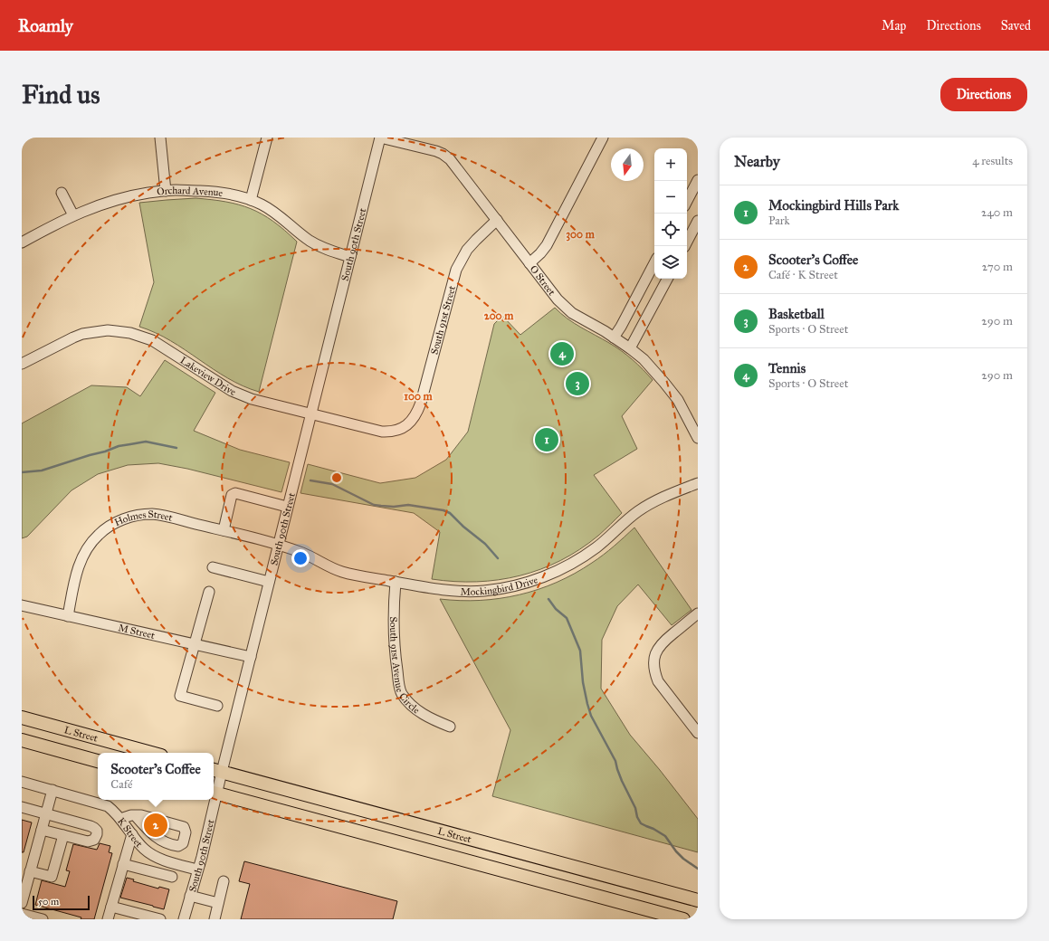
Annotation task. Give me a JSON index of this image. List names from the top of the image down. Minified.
{"streets":{"main road":["L Street"],"street":["Orchard Avenue","South 90th Street","O Street","South 91st Street","Lakeview Drive","Holmes Street","Mockingbird Drive","M Street","South 91st Avenue Circle","K Street"]},"crossings":[["Orchard Avenue","South 90th Street"],["South 90th Street","O Street"],["South 90th Street","Lakeview Drive"],["South 90th Street","Holmes Street"],["South 90th Street","Mockingbird Drive"],["South 90th Street","M Street"],["South 90th Street","L Street"],["South 90th Street","K Street"],["O Street","South 91st Street"],["South 91st Street","Lakeview Drive"],["Holmes Street","Mockingbird Drive"],["Holmes Street","M Street"],["Mockingbird Drive","South 91st Avenue Circle"]],"scale_bar":"50 m","north":"bottom","page":{"header":"Roamly","nav":["Map","Directions","Saved"],"buttons":"Directions","title":"Find us","heading":["Nearby","4 results"],"map_buttons":["+","−"],"list":[{"mark":"1","name":"Mockingbird Hills Park","note":"Park","value":"240 m"},{"mark":"2","name":"Scooter's Coffee","note":"Café · K Street","value":"270 m"},{"mark":"3","name":"Basketball","note":"Sports · O Street","value":"290 m"},{"mark":"4","name":"Tennis","note":"Sports · O Street","value":"290 m"}],"pins":["4","3","1","2"],"popup":["Scooter's Coffee","Café"],"scale":"50 m"},"rings":["300 m","200 m","100 m"]}
